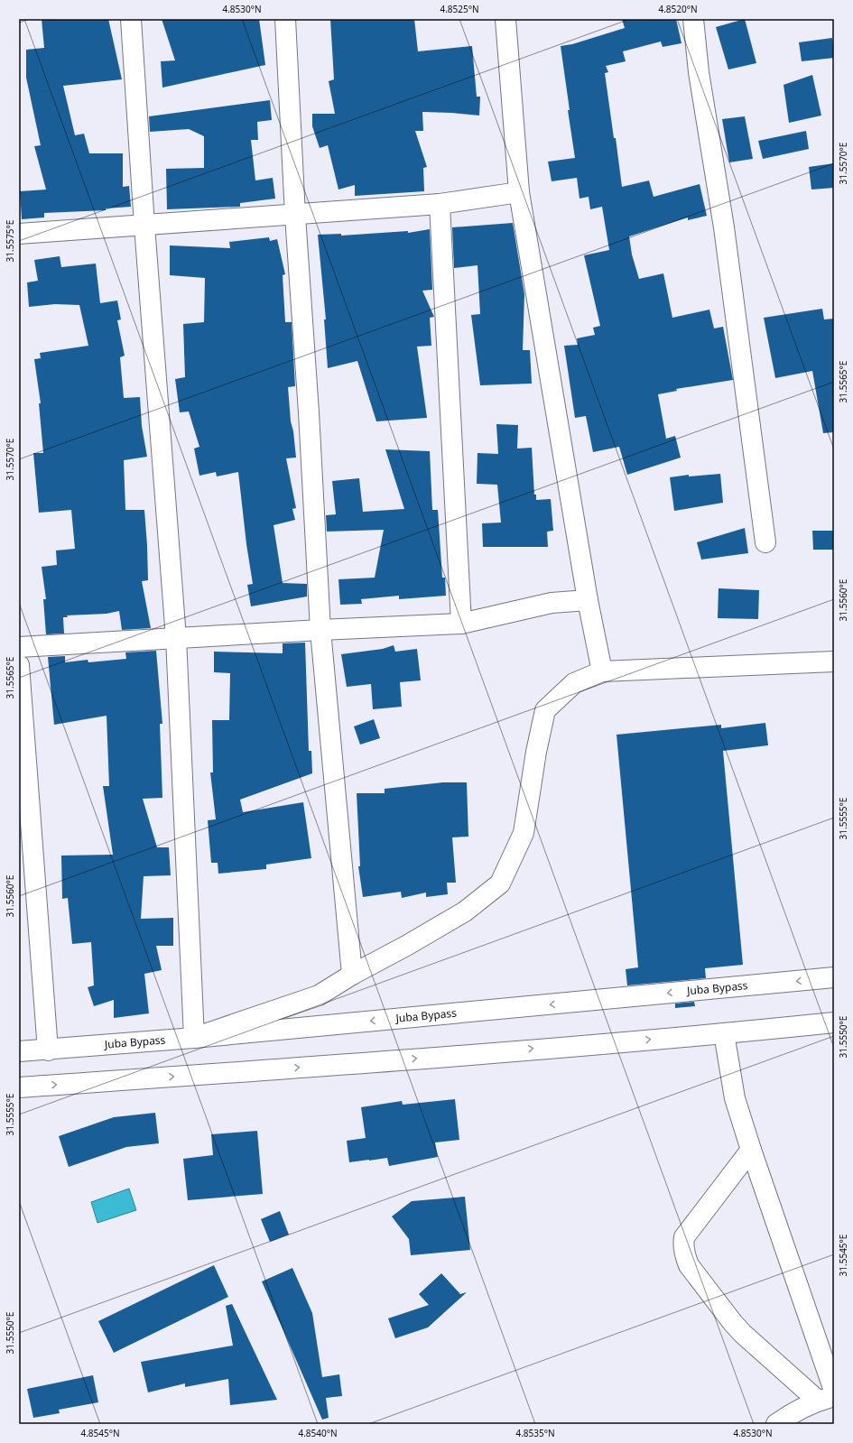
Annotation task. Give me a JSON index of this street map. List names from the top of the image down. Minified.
{"streets":{"street":["Juba Bypass"]},"coordinates":["4.8530°N","4.8525°N","4.8520°N","31.5570°E","31.5575°E","31.5565°E","31.5560°E","31.5555°E","31.5550°E","31.5545°E","4.8545°N","4.8540°N","4.8535°N"]}
